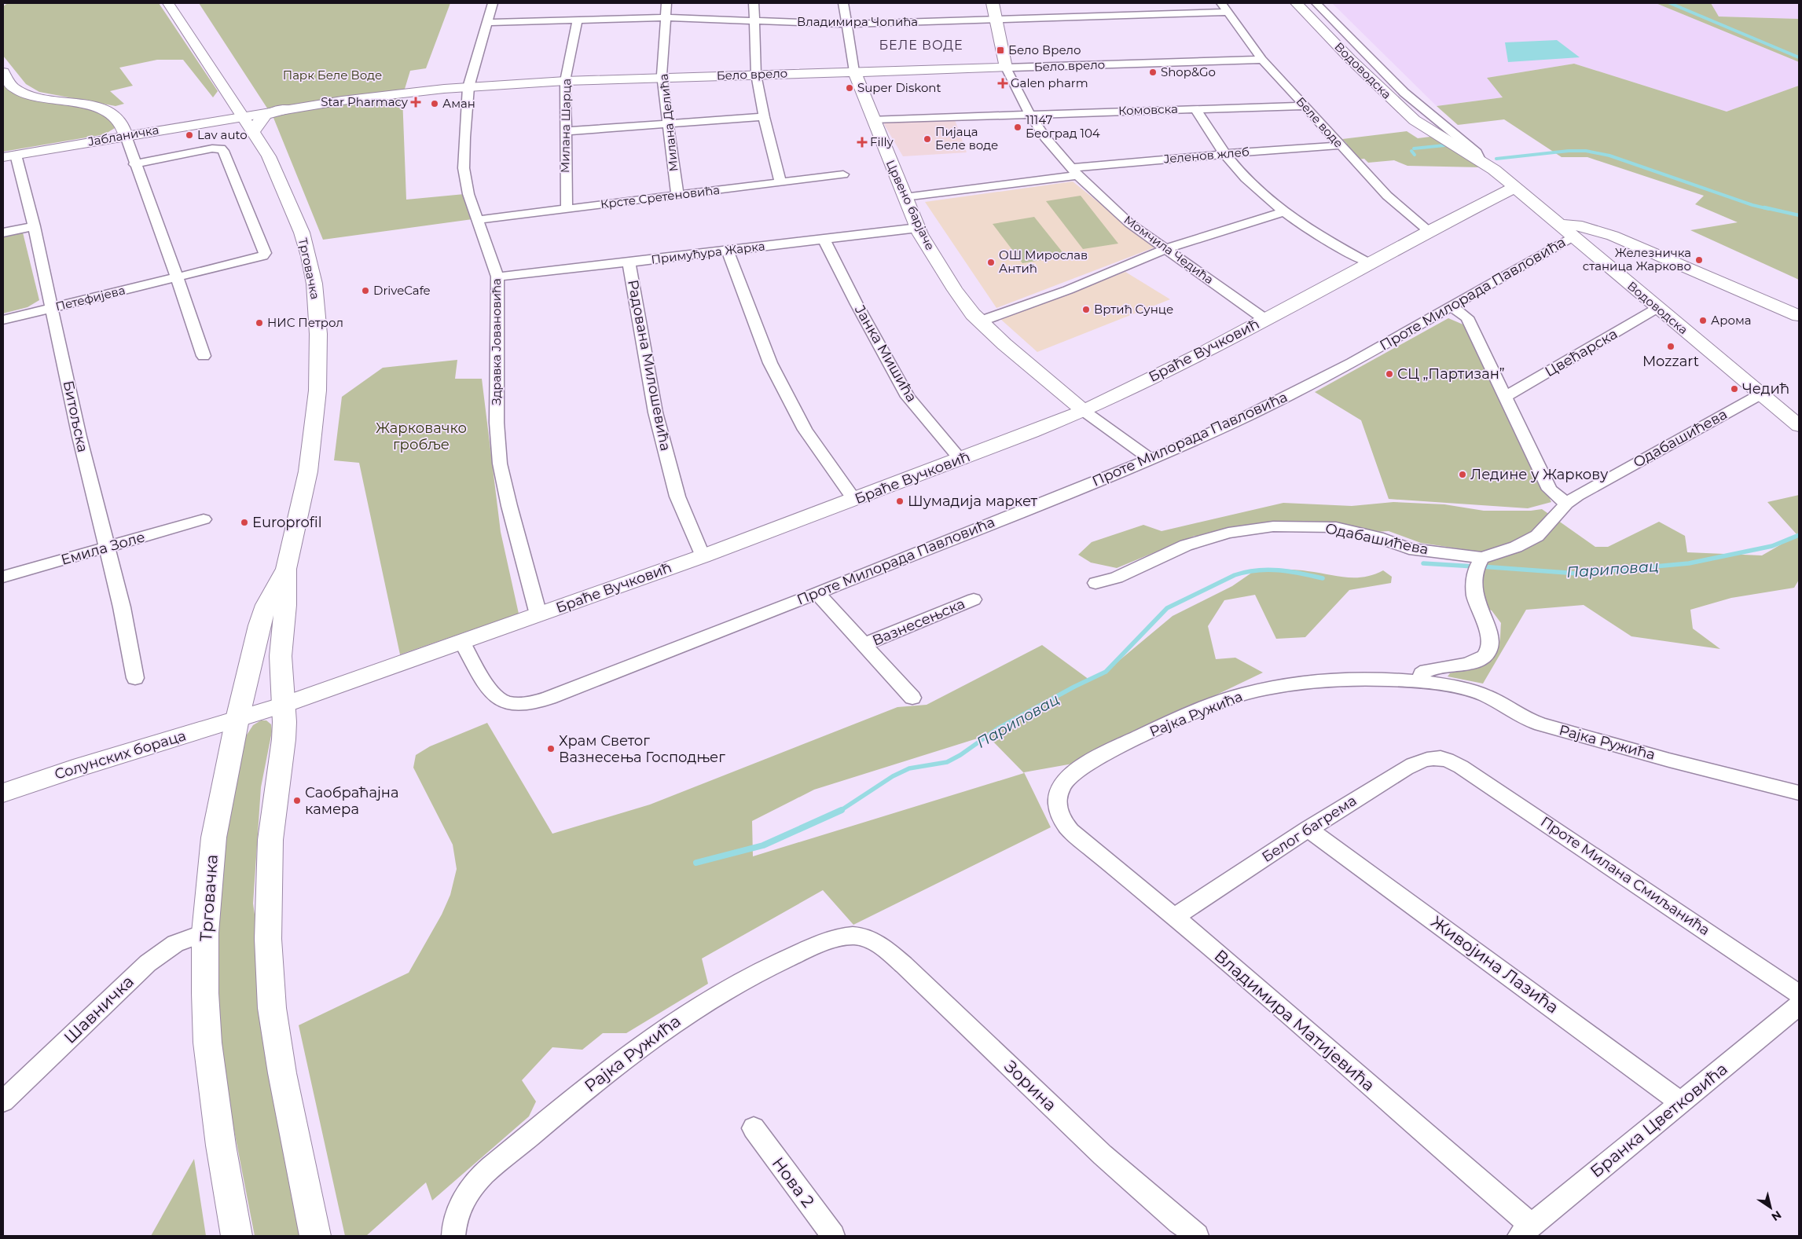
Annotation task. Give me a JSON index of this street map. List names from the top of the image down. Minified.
{"streets":{"street":["Владимира Чопића","Бело врело","Водоводска","Комовска","Милана Делића","Беле воде","Милана Шарца","Јабланичка","Јеленов жлеб","Крсте Сретеновића","Црвено барјаче","Момчила Чедића","Примућура Жарка","Трговачка","Проте Милорада Павловића","Петефијева","Здравка Јовановића","Браће Вучковић","Цвећарска","Јанка Мишића","Радована Милошевића","Битољска","Одабашићева","Емила Золе","Вазнесењска","Рајка Ружића","Солунских бораца","Белог багрема","Проте Милана Смиљанића","Живојина Лазића","Шавничка","Владимира Матијевића","Зорина","Бранка Цветковића","Нова 2"]},"crossings":[["Владимира Чопића","Милана Делића"],["Владимира Чопића","Беле воде"],["Владимира Чопића","Милана Шарца"],["Владимира Чопића","Црвено барјаче"],["Владимира Чопића","Момчила Чедића"],["Владимира Чопића","Здравка Јовановића"],["Бело врело","Милана Делића"],["Бело врело","Беле воде"],["Бело врело","Милана Шарца"],["Бело врело","Јабланичка"],["Бело врело","Црвено барјаче"],["Бело врело","Момчила Чедића"],["Бело врело","Трговачка"],["Бело врело","Здравка Јовановића"],["Водоводска","Проте Милорада Павловића"],["Водоводска","Браће Вучковић"],["Водоводска","Цвећарска"],["Водоводска","Одабашићева"],["Комовска","Беле воде"],["Комовска","Црвено барјаче"],["Комовска","Момчила Чедића"],["Милана Делића","Крсте Сретеновића"],["Беле воде","Јеленов жлеб"],["Беле воде","Браће Вучковић"],["Милана Шарца","Крсте Сретеновића"],["Јабланичка","Трговачка"],["Јабланичка","Битољска"],["Јеленов жлеб","Момчила Чедића"],["Крсте Сретеновића","Здравка Јовановића"],["Црвено барјаче","Примућура Жарка"],["Црвено барјаче","Проте Милорада Павловића"],["Црвено барјаче","Браће Вучковић"],["Момчила Чедића","Браће Вучковић"],["Примућура Жарка","Здравка Јовановића"],["Примућура Жарка","Јанка Мишића"],["Примућура Жарка","Радована Милошевића"],["Трговачка","Браће Вучковић"],["Трговачка","Солунских бораца"],["Трговачка","Шавничка"],["Проте Милорада Павловића","Браће Вучковић"],["Петефијева","Битољска"],["Здравка Јовановића","Браће Вучковић"],["Браће Вучковић","Јанка Мишића"],["Браће Вучковић","Радована Милошевића"],["Браће Вучковић","Солунских бораца"],["Битољска","Емила Золе"],["Рајка Ружића","Владимира Матијевића"],["Рајка Ружића","Зорина"],["Белог багрема","Проте Милана Смиљанића"],["Белог багрема","Живојина Лазића"],["Белог багрема","Владимира Матијевића"],["Живојина Лазића","Бранка Цветковића"],["Владимира Матијевића","Бранка Цветковића"]],"districts":["БЕЛЕ ВОДЕ"],"water":["Париповац"],"parks":["Парк Беле Воде","Жарковачко гробље"],"places":{"transit":["Бело Врело"],"other":["Shop&Go","Super Diskont","Аман","11147 Београд 104","Lav auto","Пијаца Беле воде","Железничка станица Жарково","ОШ Мирослав Антић","DriveCafe","Вртић Сунце","Арома","НИС Петрол","Mozzart","СЦ „Партизан”","Чедић","Ледине у Жаркову","Шумадија маркет","Europrofil","Храм Светог Вазнесења Господњег","Саобраћајна камера"],"health":["Galen pharm","Star Pharmacy","Filly"]},"north":"bottom right"}
